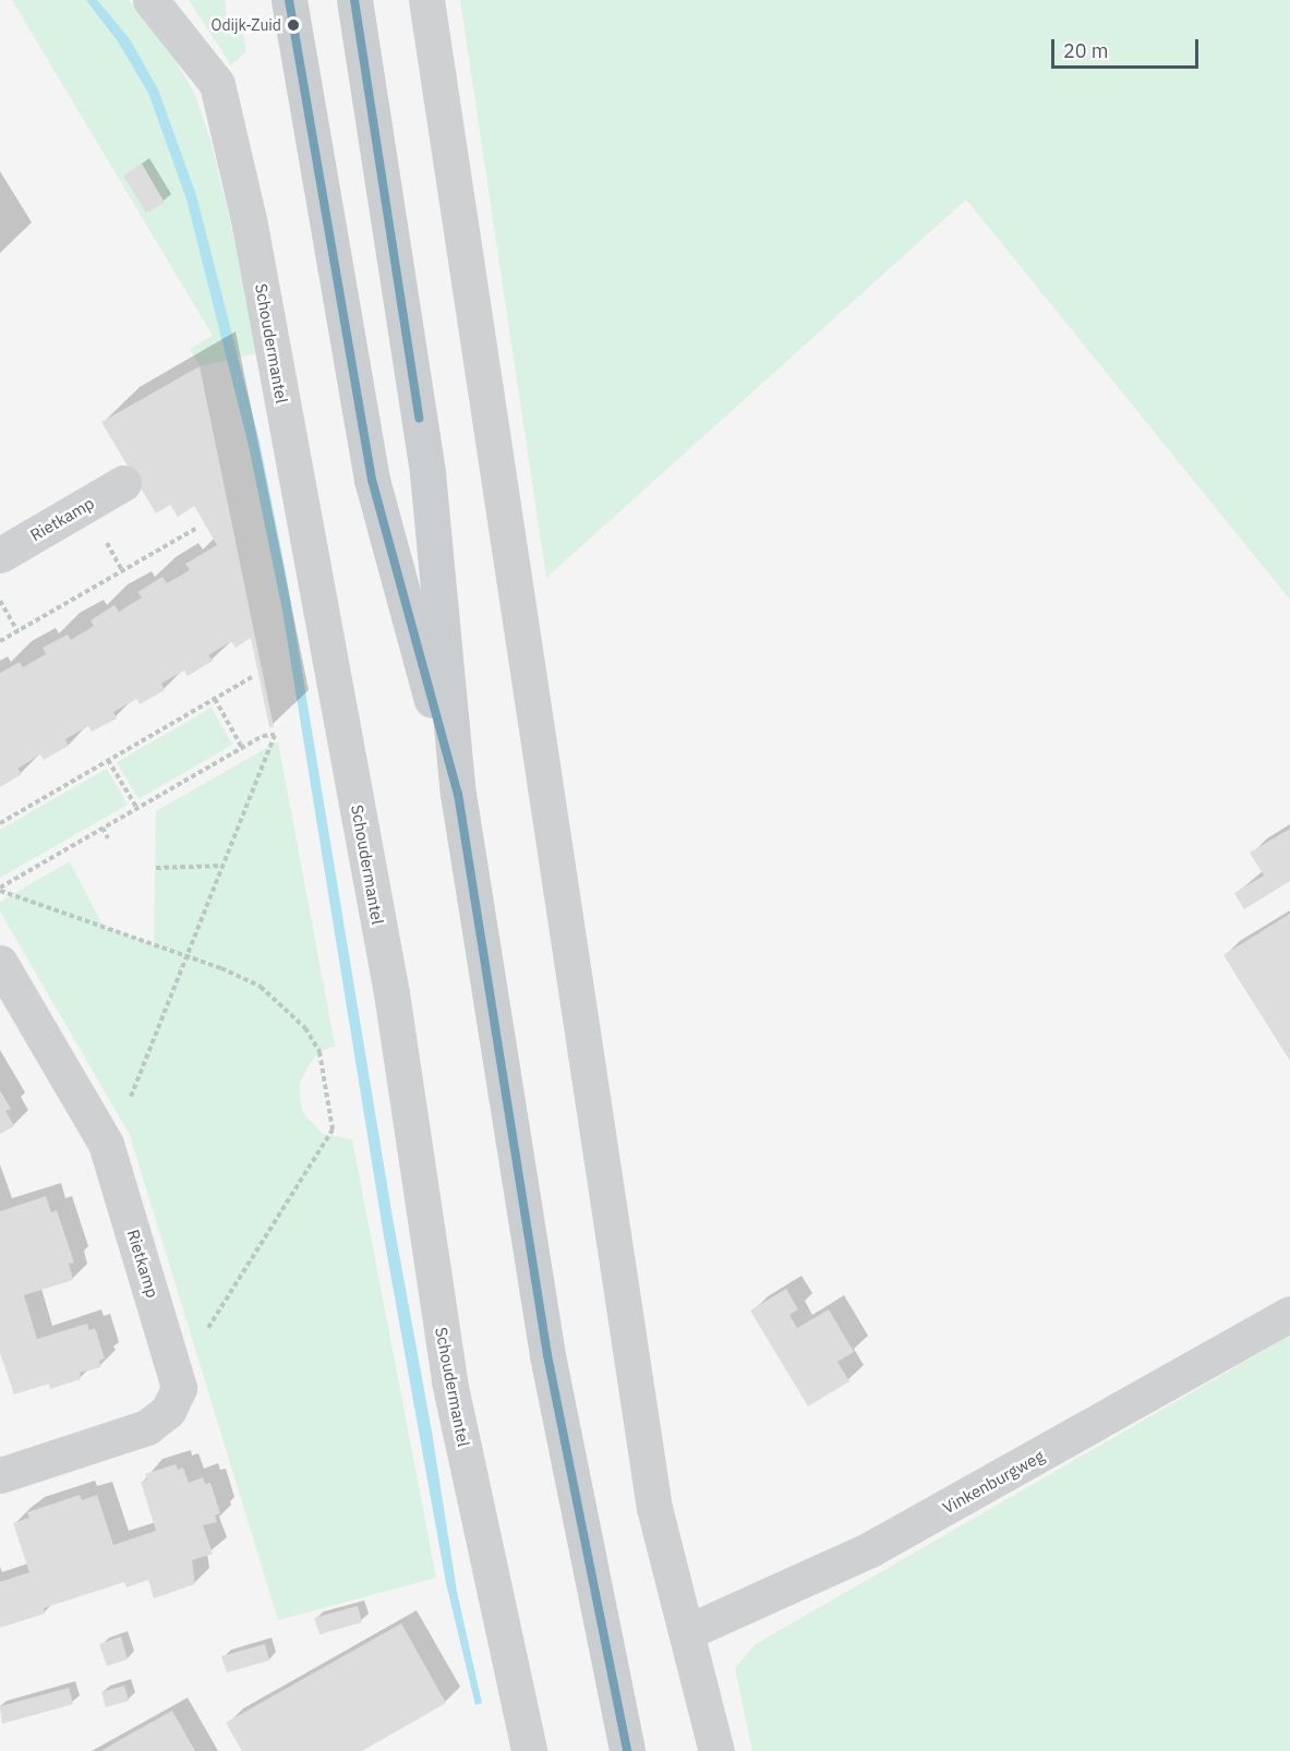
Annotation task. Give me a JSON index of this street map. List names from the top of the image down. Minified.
{"streets":{"street":["Schoudermantel","Rietkamp","Vinkenburgweg"]},"places":["Odijk-Zuid"],"scale_bar":"20 m"}
